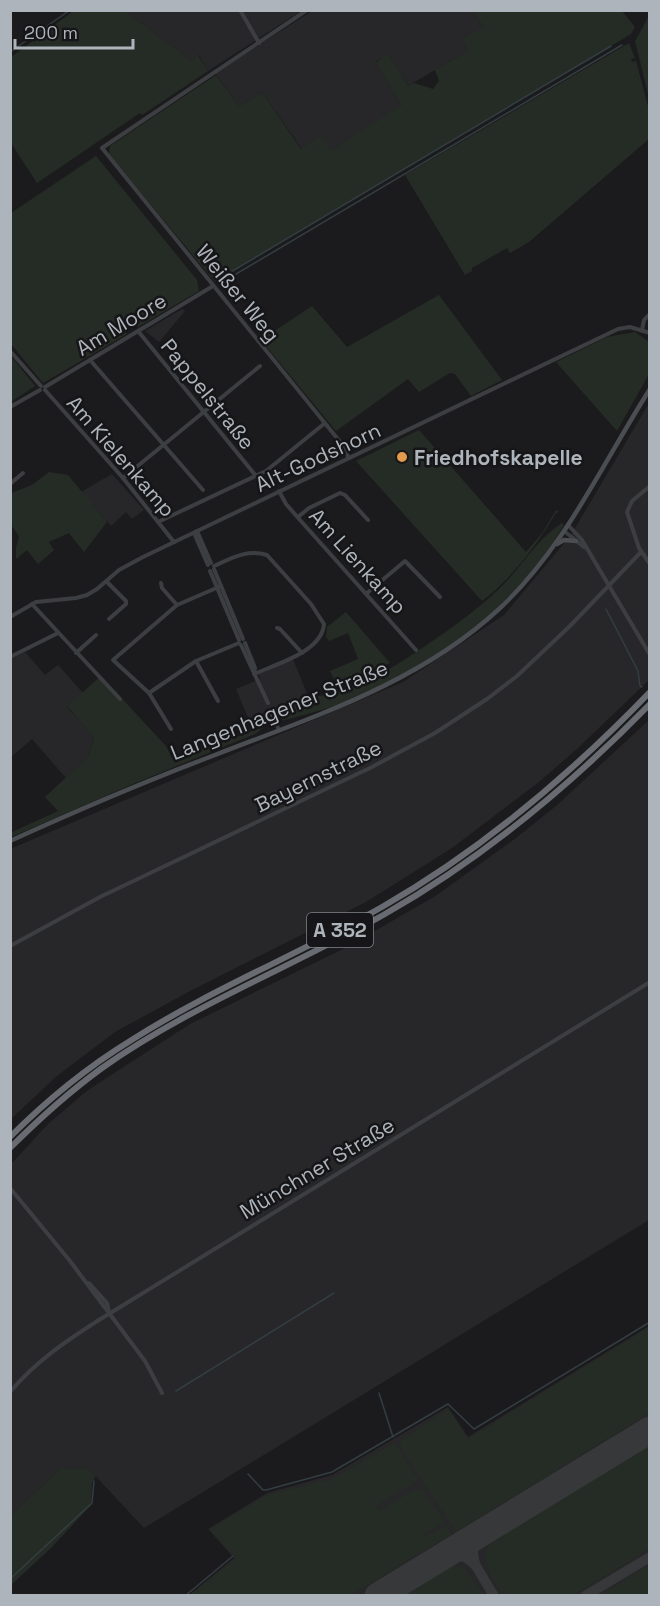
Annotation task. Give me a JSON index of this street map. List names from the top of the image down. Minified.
{"streets":{"highway":["A 352"],"main road":["Langenhagener Straße"],"street":["Weißer Weg","Am Moore","Pappelstraße","Am Kielenkamp","Alt-Godshorn","Am Lienkamp","Bayernstraße","Münchner Straße"]},"crossings":[["Weißer Weg","Am Moore"],["Weißer Weg","Alt-Godshorn"],["Am Moore","Pappelstraße"],["Am Moore","Am Kielenkamp"],["Am Kielenkamp","Alt-Godshorn"],["Alt-Godshorn","Am Lienkamp"]],"places":["Friedhofskapelle"],"scale_bar":"200 m"}
